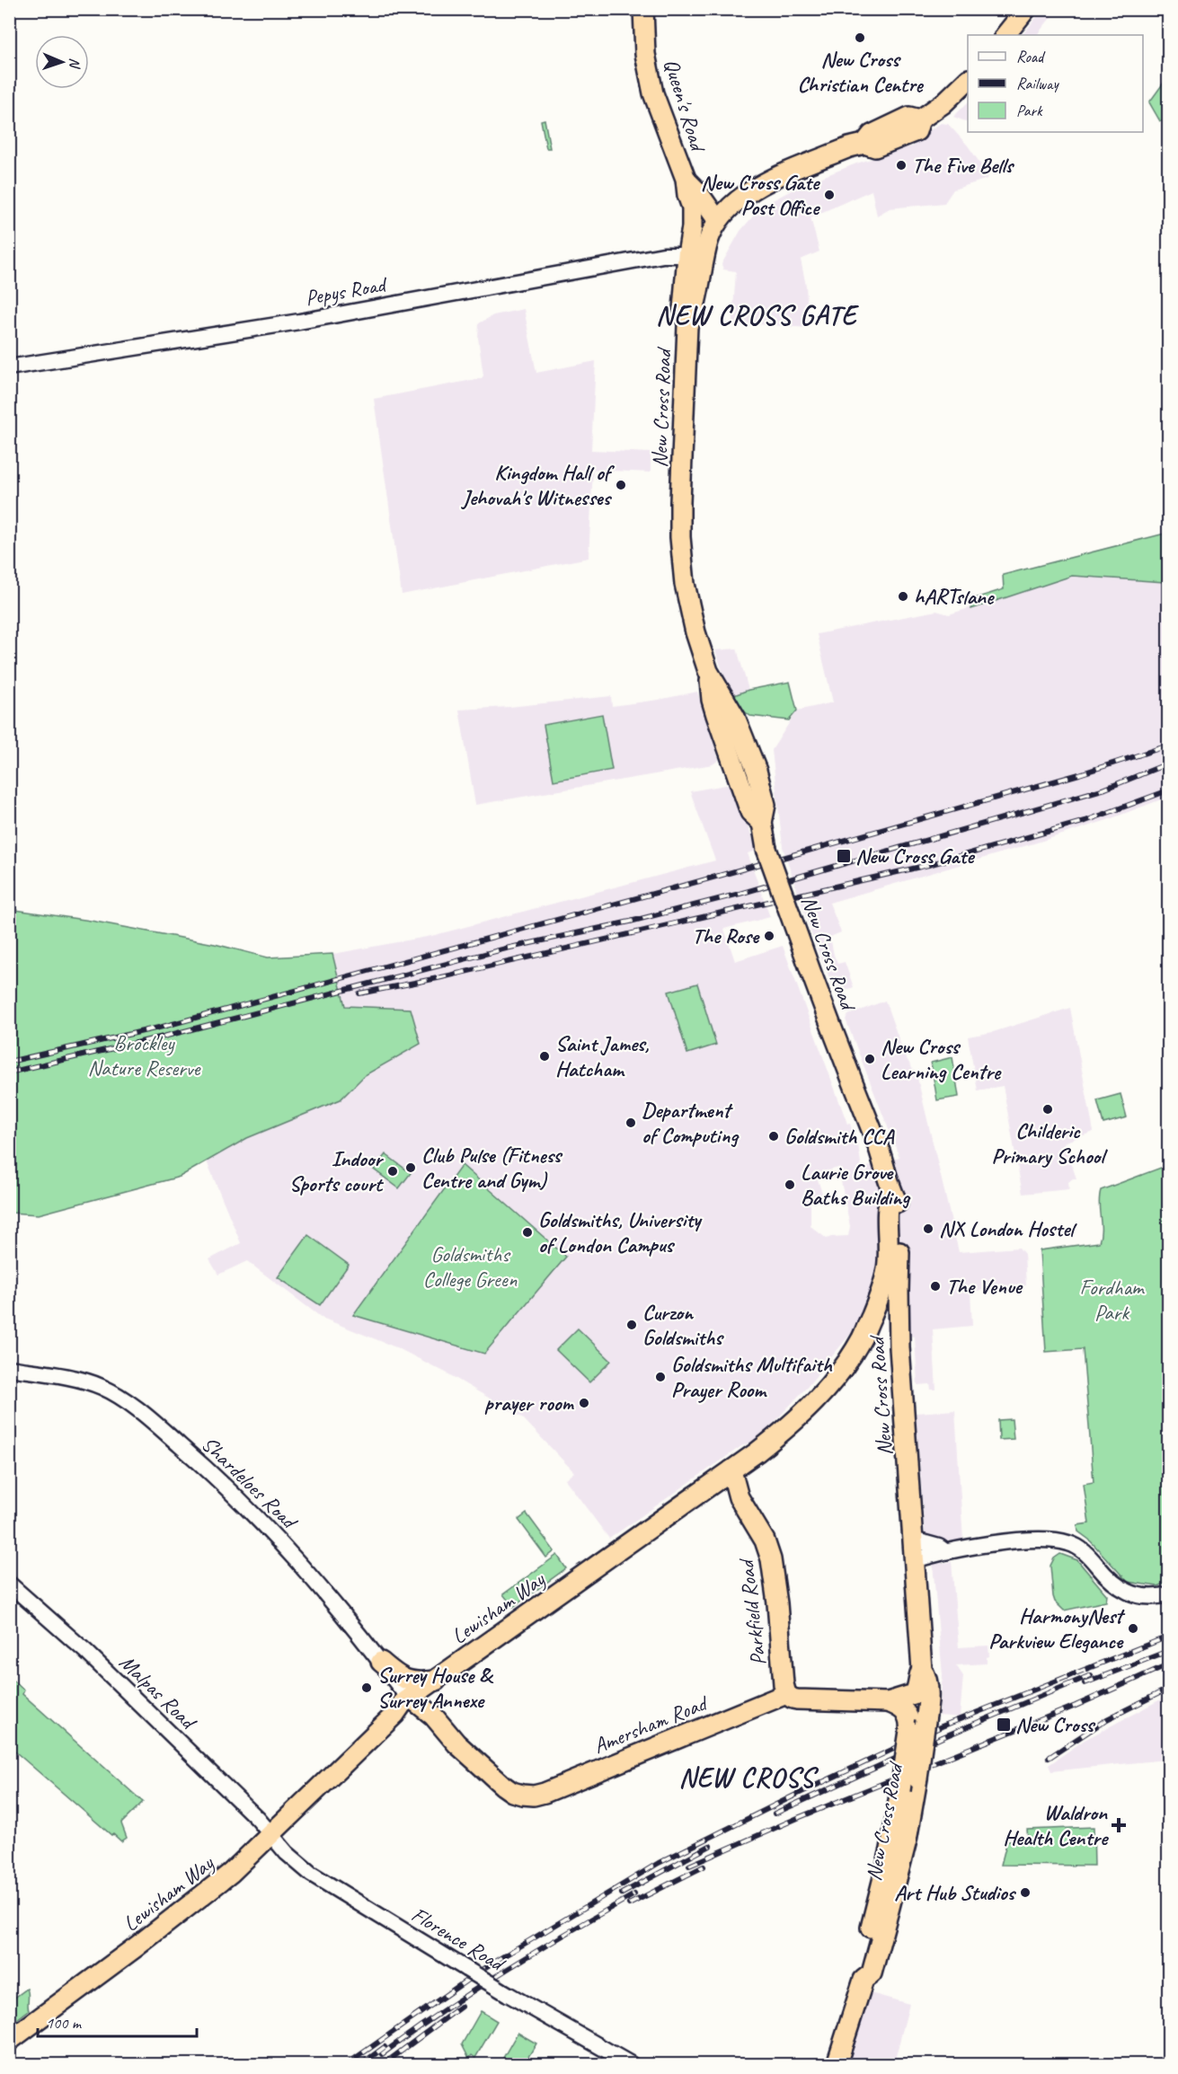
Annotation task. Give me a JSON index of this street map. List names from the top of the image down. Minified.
{"streets":{"highway":["Queen's Road","New Cross Road","Lewisham Way","Parkfield Road","Amersham Road"],"street":["Pepys Road","Shardeloes Road","Malpas Road","Florence Road"]},"crossings":[["Queen's Road","Pepys Road"],["Queen's Road","New Cross Road"],["New Cross Road","Lewisham Way"],["Shardeloes Road","Lewisham Way"],["Shardeloes Road","Amersham Road"],["Lewisham Way","Parkfield Road"],["Lewisham Way","Malpas Road"],["Lewisham Way","Amersham Road"],["Lewisham Way","Florence Road"],["Parkfield Road","Amersham Road"],["Malpas Road","Florence Road"]],"districts":["NEW CROSS GATE","NEW CROSS"],"parks":["Brockley Nature Reserve","Goldsmiths College Green","Fordham Park"],"places":{"other":["New Cross Christian Centre","The Five Bells","New Cross Gate Post Office","Kingdom Hall of Jehovah's Witnesses","hARTslane","The Rose","Saint James, Hatcham","New Cross Learning Centre","Childeric Primary School","Department of Computing","Goldsmith CCA","Club Pulse (Fitness Centre and Gym)","Indoor Sports court","Laurie Grove Baths Building","NX London Hostel","Goldsmiths, University of London Campus","The Venue","Curzon Goldsmiths","Goldsmiths Multifaith Prayer Room","prayer room","HarmonyNest Parkview Elegance","Surrey House & Surrey Annexe","Art Hub Studios"],"transit":["New Cross Gate","New Cross"],"health":["Waldron Health Centre"]},"legend":["Road","Railway","Park"],"scale_bar":"100 m","north":"right"}
